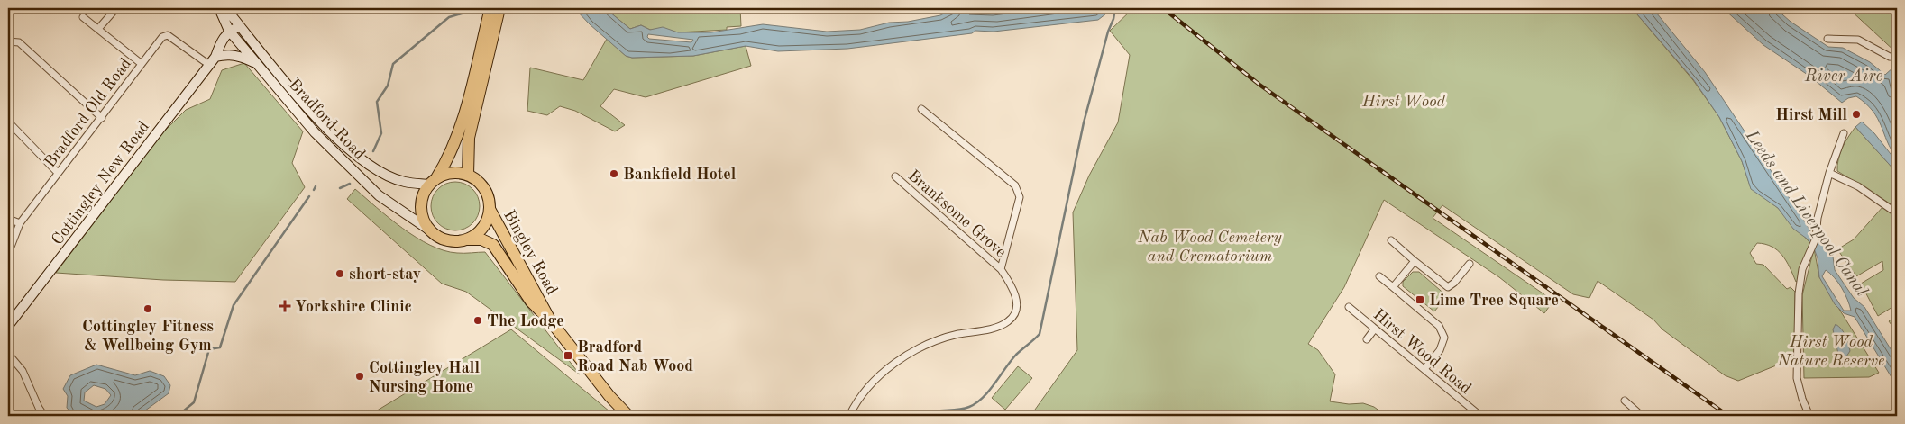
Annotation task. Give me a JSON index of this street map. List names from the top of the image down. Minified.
{"streets":{"highway":["Bingley Road"],"main road":["Bradford Road","Cottingley New Road"],"street":["Bradford Old Road","Branksome Grove","Hirst Wood Road"]},"crossings":[["Bradford Old Road","Cottingley New Road"],["Bradford Road","Cottingley New Road"],["Bradford Road","Bingley Road"]],"water":["River Aire","Leeds and Liverpool Canal"],"parks":["Hirst Wood","Nab Wood Cemetery and Crematorium","Hirst Wood Nature Reserve"],"places":{"other":["Hirst Mill","Bankfield Hotel","short-stay","Cottingley Fitness & Wellbeing Gym","The Lodge","Cottingley Hall Nursing Home"],"transit":["Lime Tree Square","Bradford Road Nab Wood"],"health":["Yorkshire Clinic"]}}
